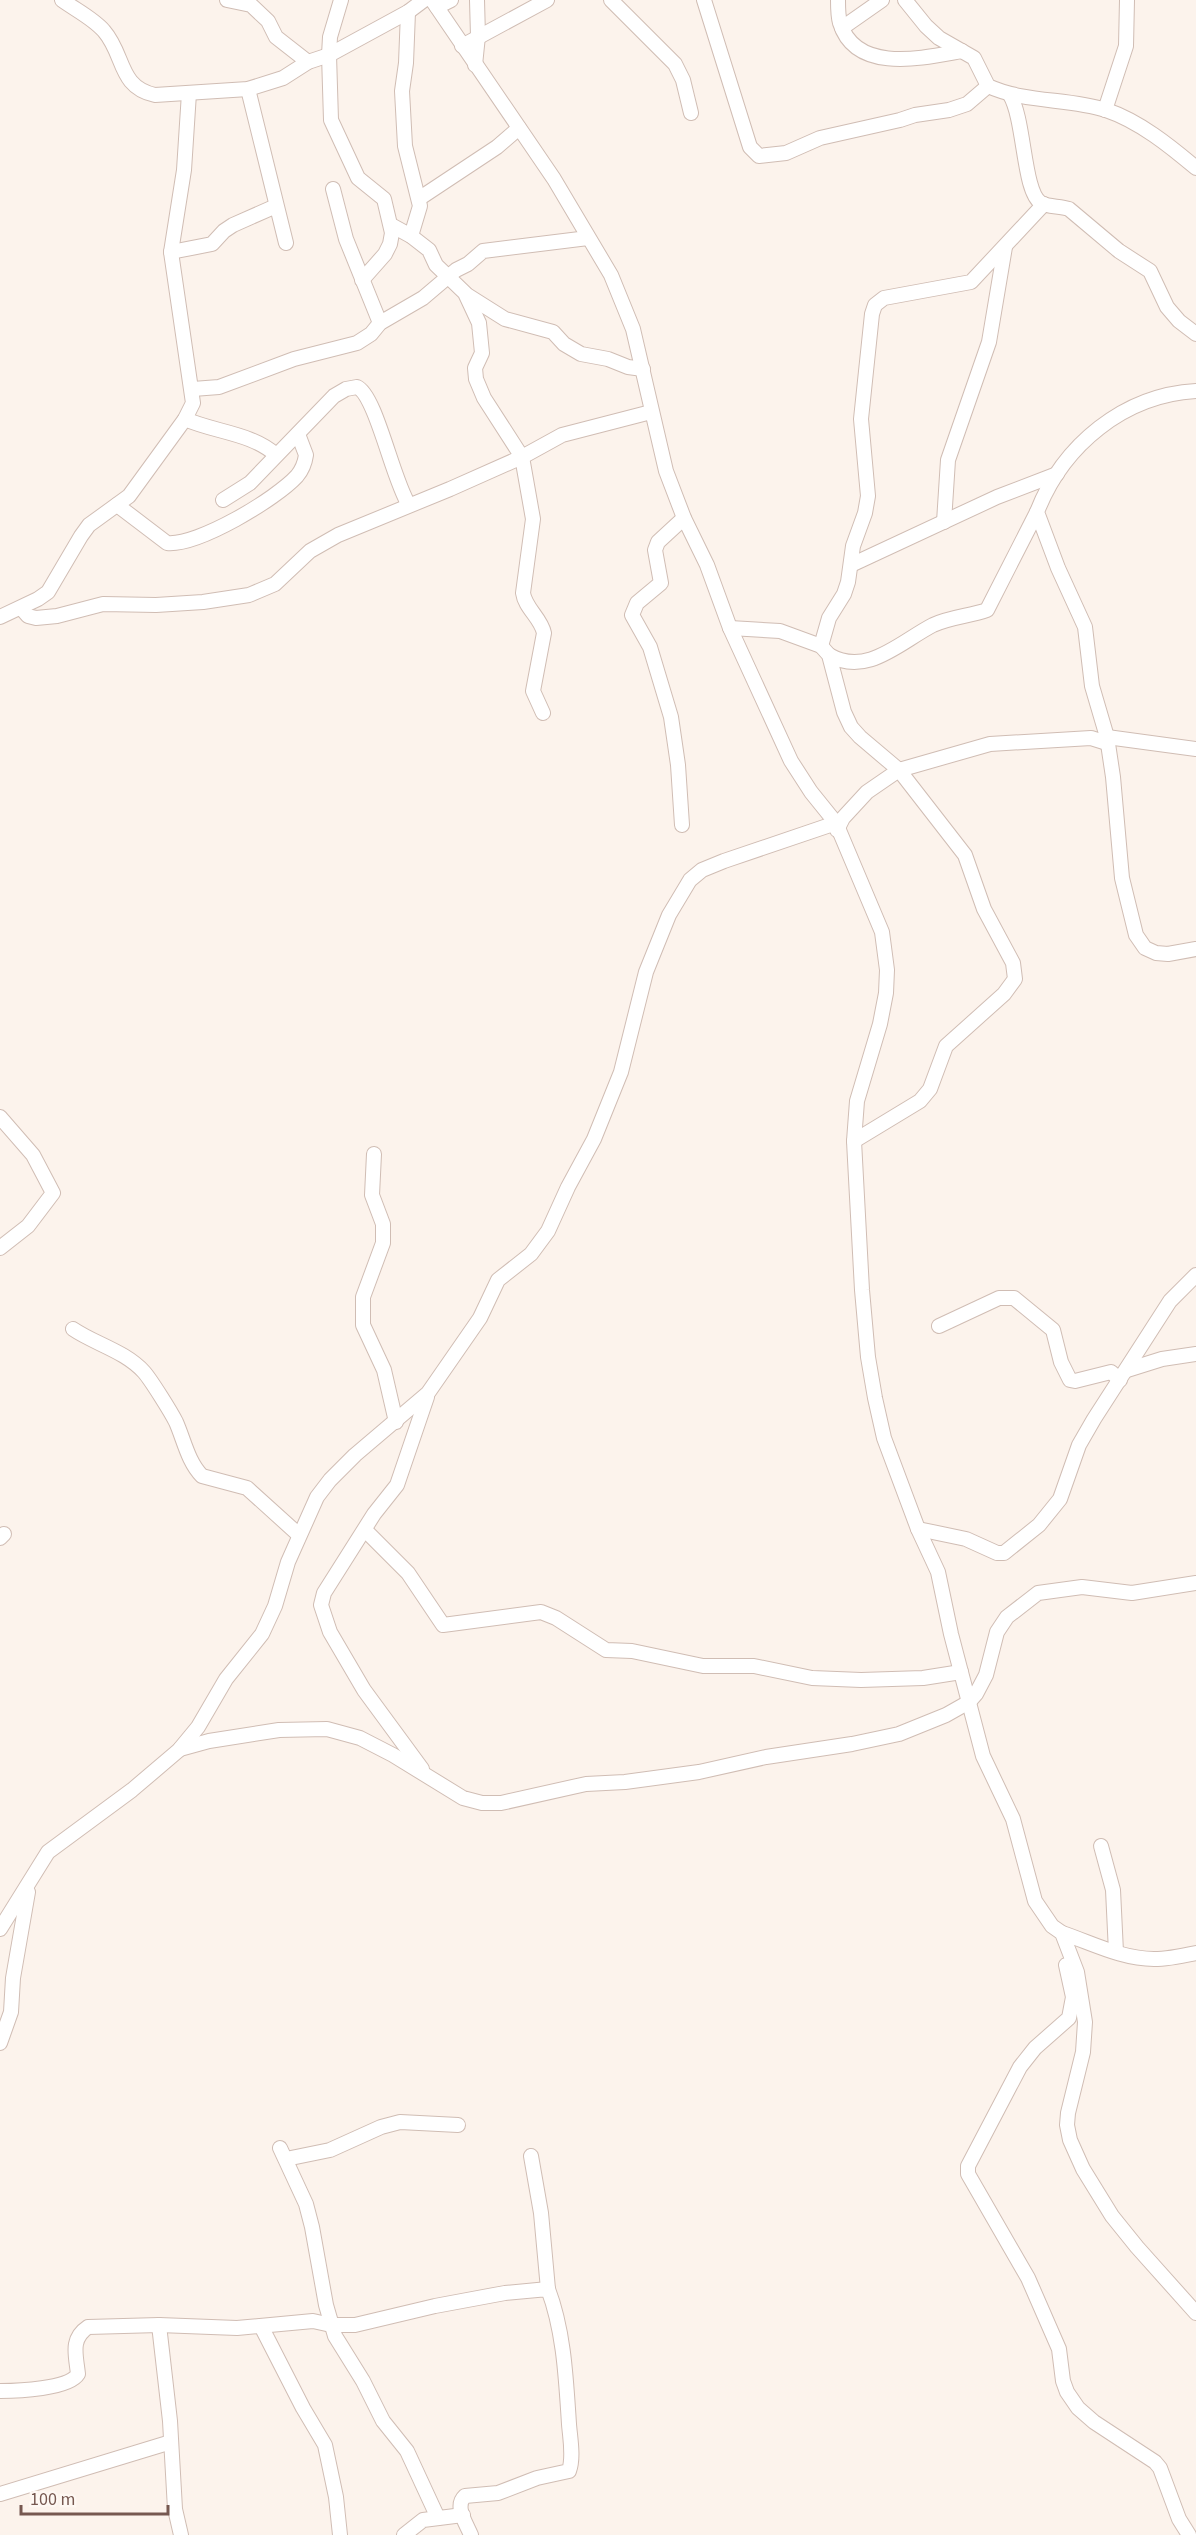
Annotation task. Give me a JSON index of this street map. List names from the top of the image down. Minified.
{"scale_bar":"100 m"}
